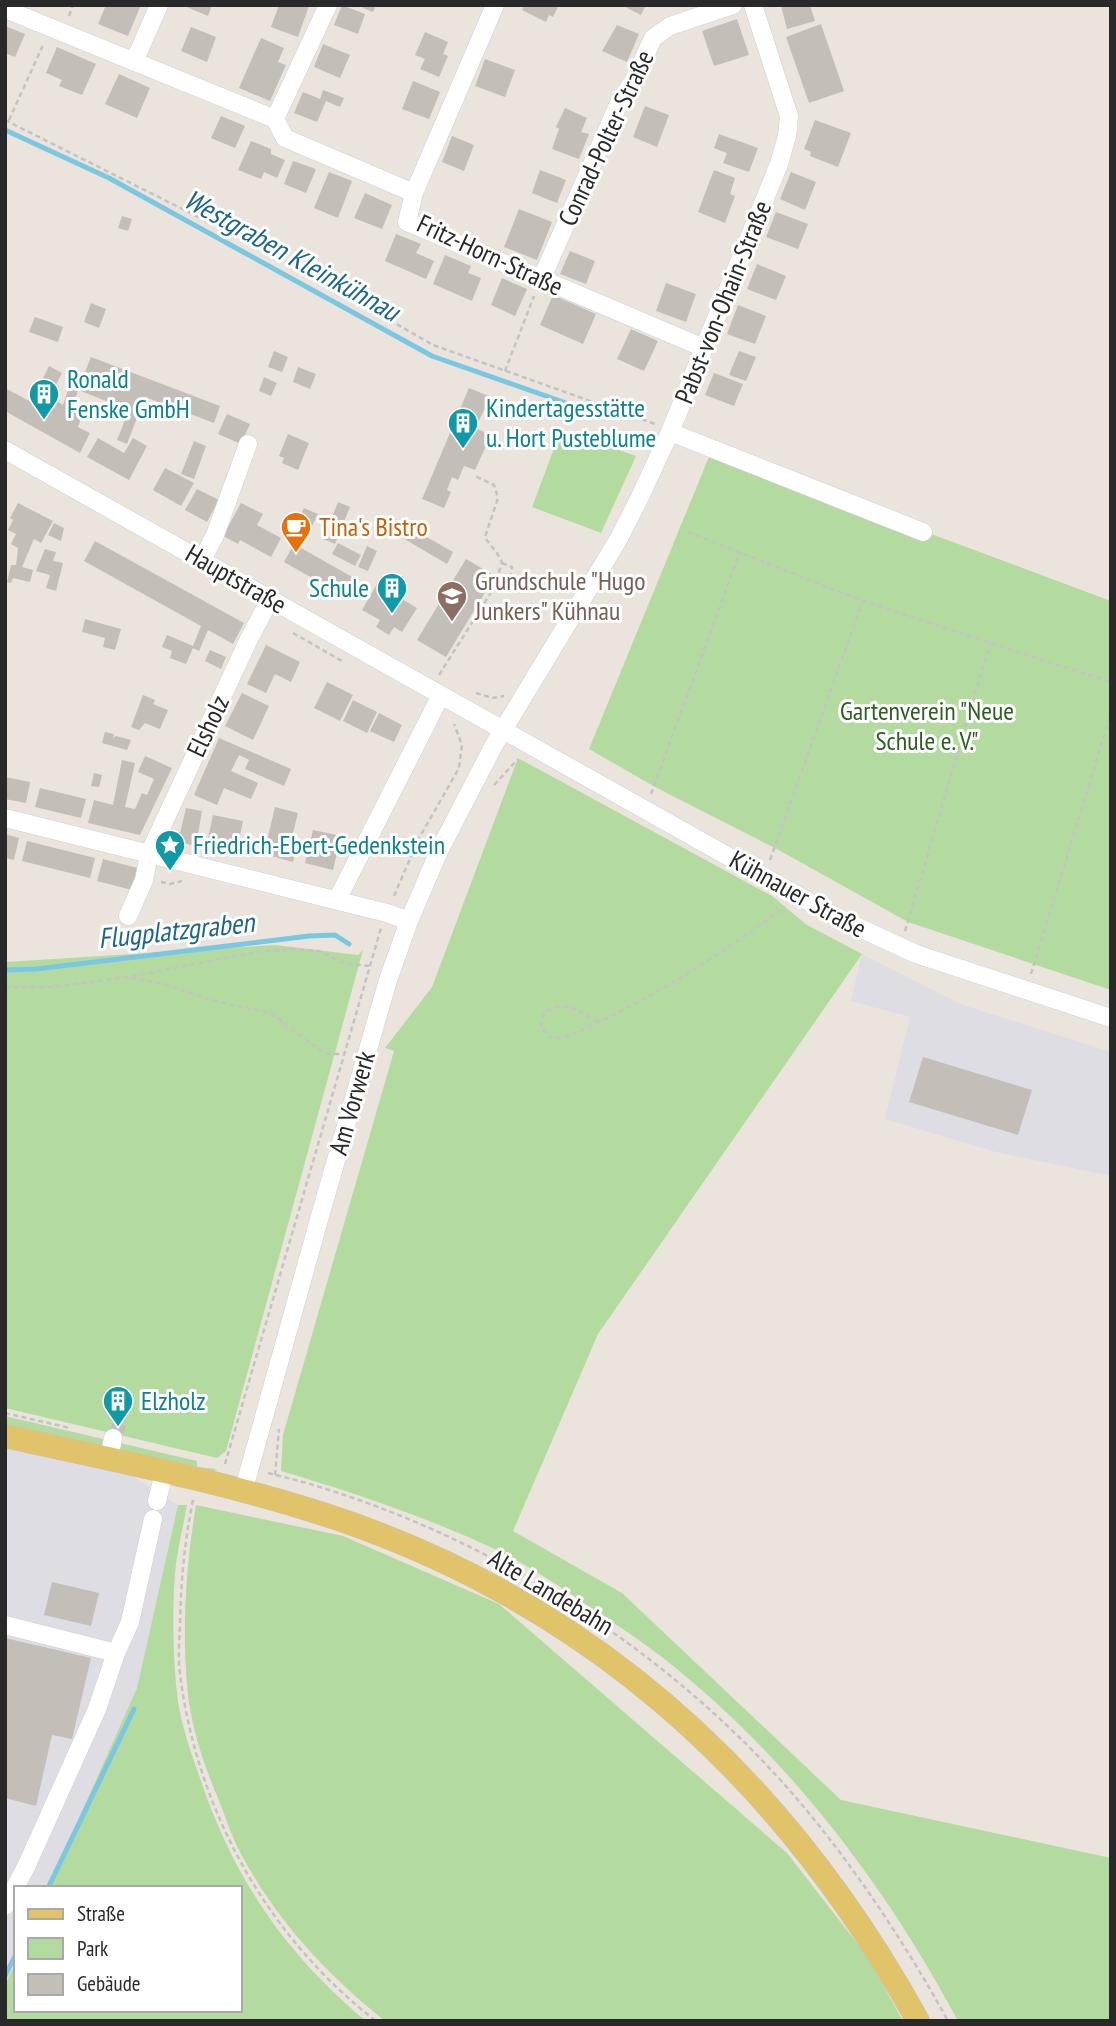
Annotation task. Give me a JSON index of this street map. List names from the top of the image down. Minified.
{"streets":{"main road":["Alte Landebahn"],"street":["Conrad-Polter-Straße","Fritz-Horn-Straße","Pabst-von-Ohain-Straße","Hauptstraße","Elsholz","Kühnauer Straße","Am Vorwerk"]},"crossings":[["Conrad-Polter-Straße","Fritz-Horn-Straße"],["Fritz-Horn-Straße","Pabst-von-Ohain-Straße"],["Pabst-von-Ohain-Straße","Hauptstraße"],["Pabst-von-Ohain-Straße","Kühnauer Straße"],["Pabst-von-Ohain-Straße","Am Vorwerk"],["Hauptstraße","Elsholz"],["Hauptstraße","Kühnauer Straße"],["Hauptstraße","Am Vorwerk"],["Kühnauer Straße","Am Vorwerk"],["Am Vorwerk","Alte Landebahn"]],"water":["Westgraben Kleinkühnau","Flugplatzgraben"],"parks":["Gartenverein \"Neue Schule e. V.\""],"places":{"building":["Ronald Fenske GmbH","Kindertagesstätte u. Hort Pusteblume","Schule","Elzholz"],"cafe":["Tina's Bistro"],"school or university":["Grundschule \"Hugo Junkers\" Kühnau"],"place":["Friedrich-Ebert-Gedenkstein"]},"legend":["Straße","Park","Gebäude"]}
